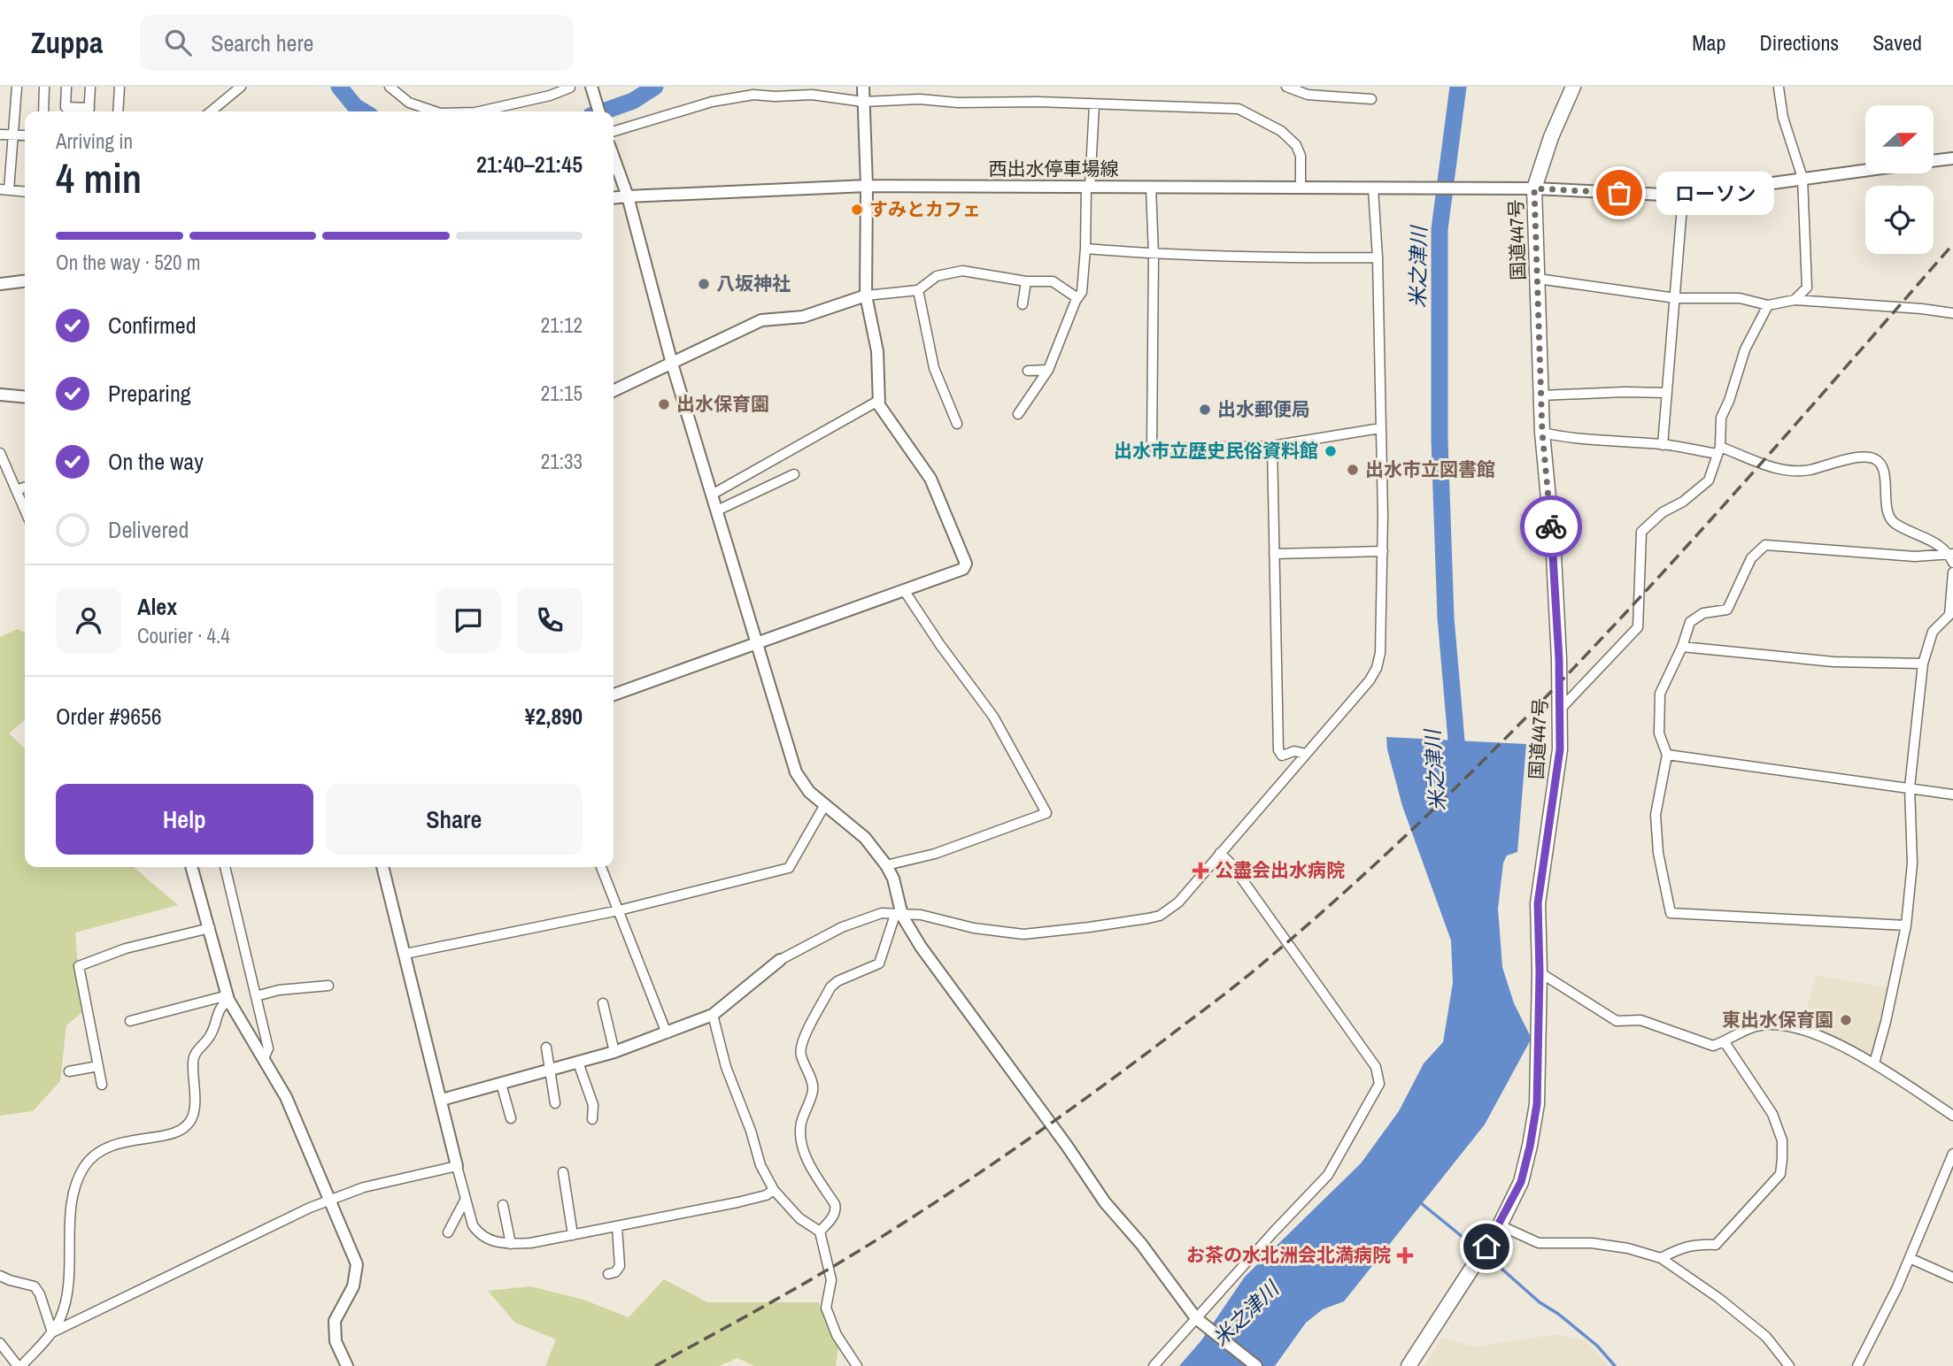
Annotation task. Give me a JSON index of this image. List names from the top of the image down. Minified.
{"streets":{"highway":["国道447号"],"street":["西出水停車場線"]},"crossings":[["西出水停車場線","国道447号"]],"water":["米之津川"],"places":{"other":["ローソン","すみとカフェ","八坂神社","出水保育園","出水郵便局","出水市立歴史民俗資料館","出水市立図書館","東出水保育園"],"health":["公盡会出水病院","お茶の水北洲会北満病院"]},"north":"right","page":{"header":"Zuppa","search":"Search here","nav":["Map","Directions","Saved"],"heading":["4 min","Arriving in","21:40–21:45"],"panel":["Alex","Courier · 4.4","Order #9656","¥2,890"],"bubble":"ローソン","bar":"On the way · 520 m","list":[["Confirmed","21:12"],["Preparing","21:15"],["On the way","21:33"],"Delivered"],"buttons":["Help","Share"]}}
